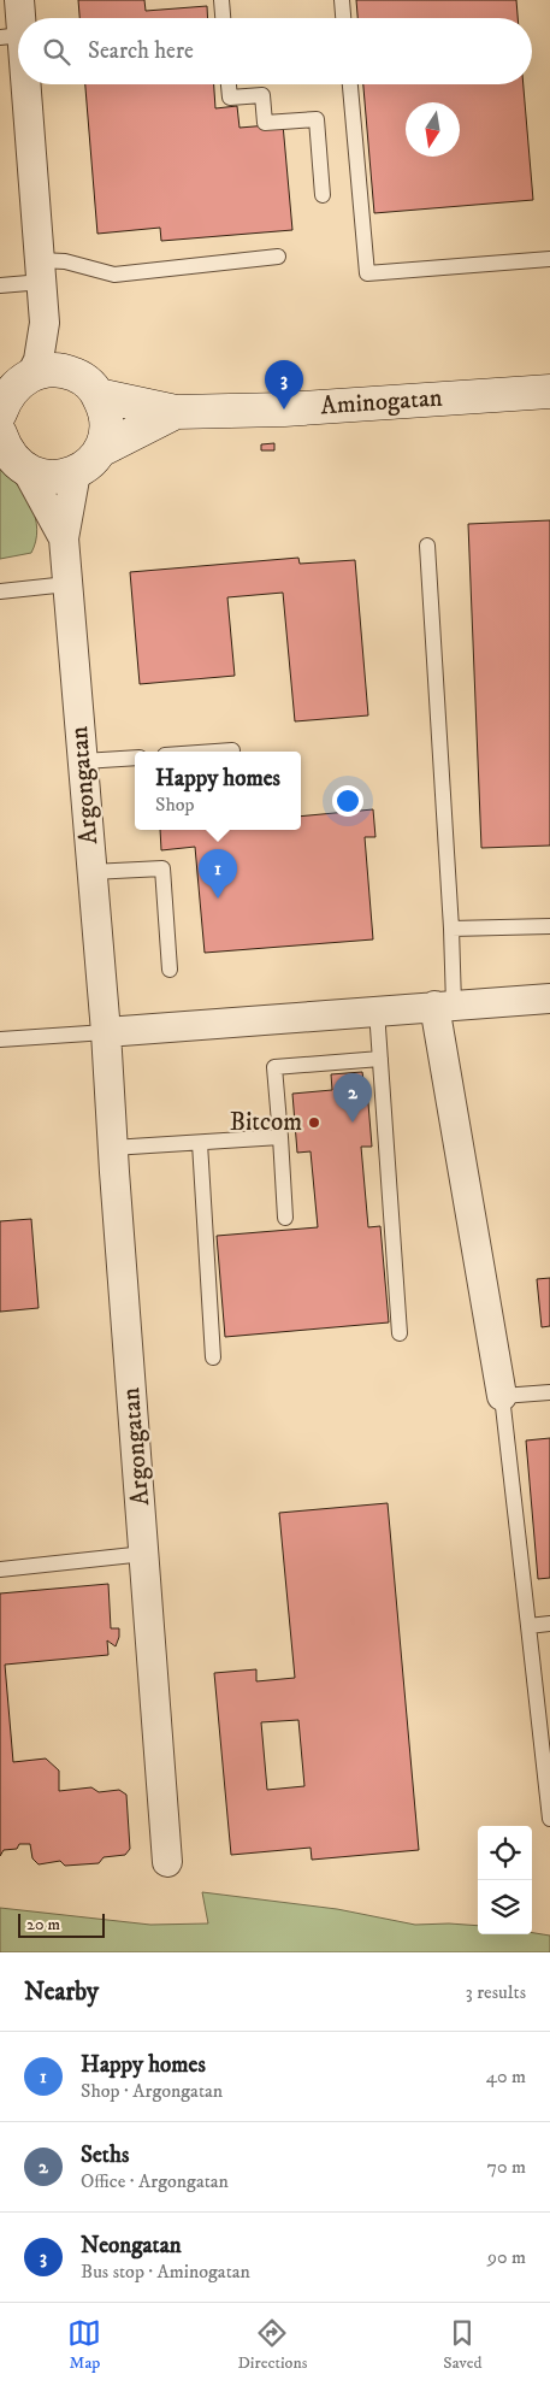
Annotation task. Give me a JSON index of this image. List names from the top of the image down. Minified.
{"streets":{"street":["Aminogatan","Argongatan"]},"crossings":[["Aminogatan","Argongatan"]],"places":["Bitcom"],"scale_bar":"20 m","north":"bottom","page":{"search":"Search here","pins":["3","1","2"],"popup":["Happy homes","Shop"],"scale":"20 m","heading":["Nearby","3 results"],"list":[{"mark":"1","name":"Happy homes","note":"Shop · Argongatan","value":"40 m"},{"mark":"2","name":"Seths","note":"Office · Argongatan","value":"70 m"},{"mark":"3","name":"Neongatan","note":"Bus stop · Aminogatan","value":"90 m"}],"nav":["Map","Directions","Saved"]}}
